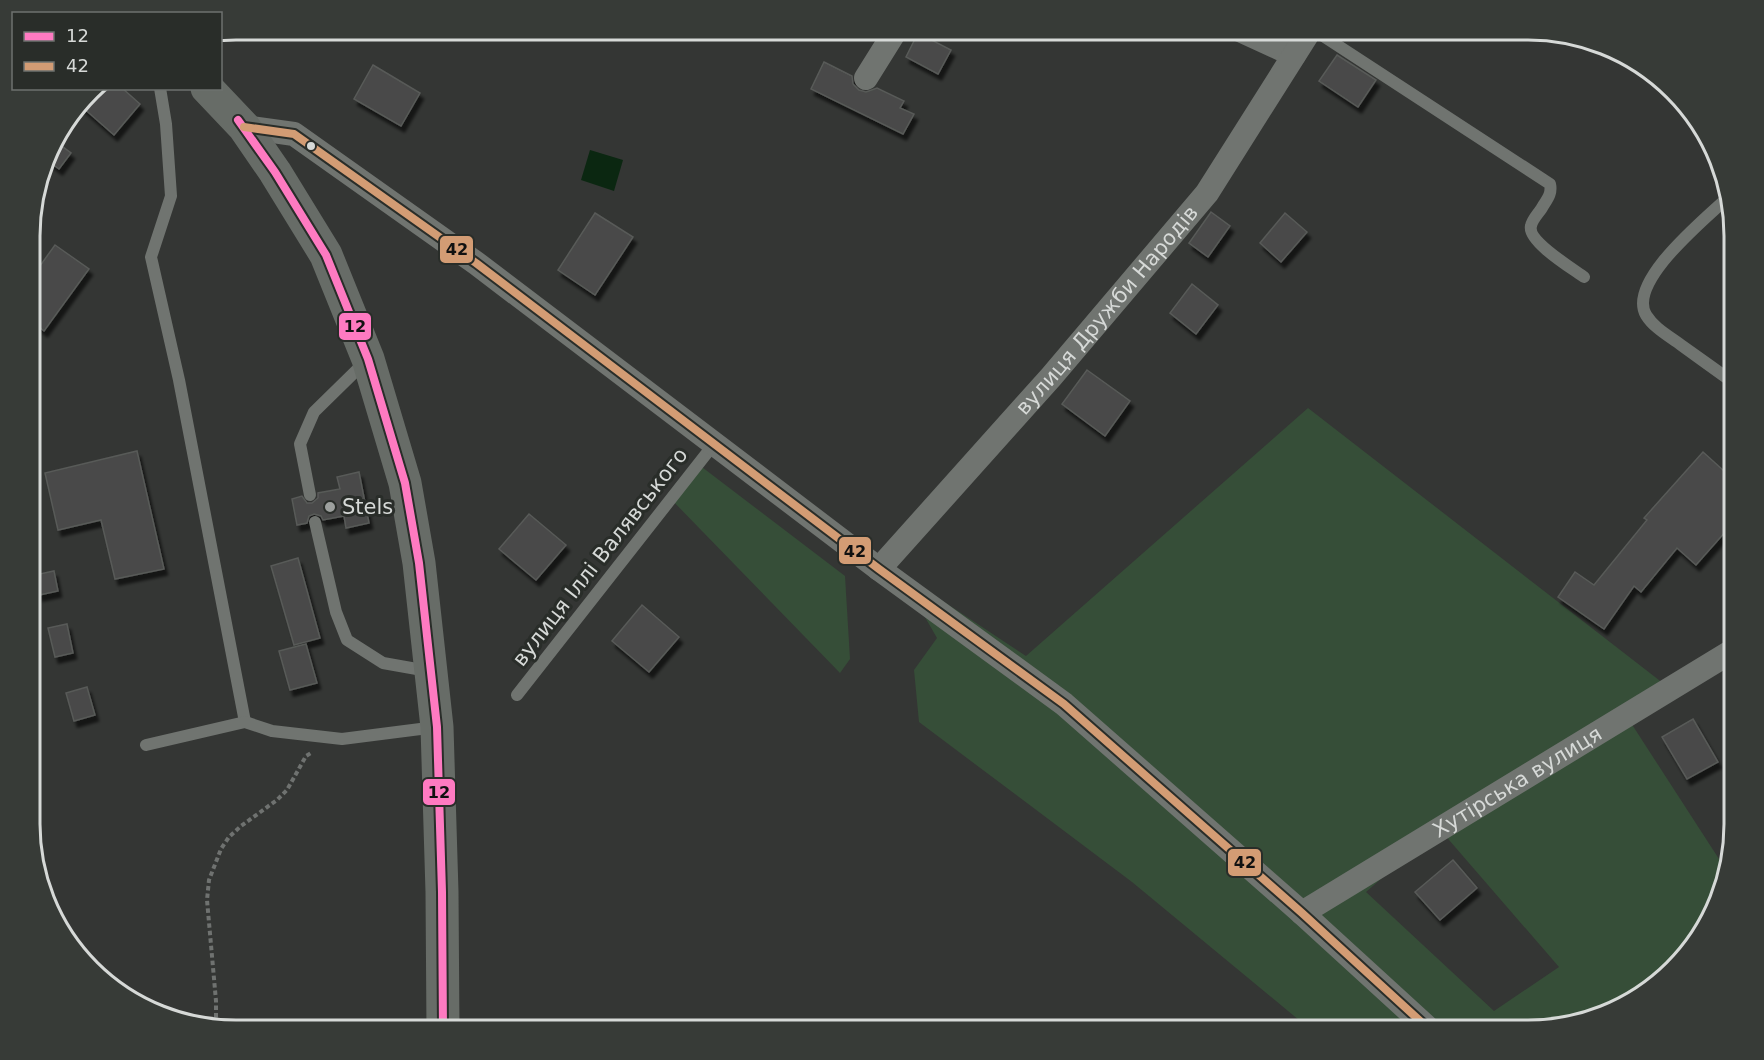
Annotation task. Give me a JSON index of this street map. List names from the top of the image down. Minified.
{"streets":{"street":["вулиця Дружби Народів","Хутірська вулиця"],"lane":["вулиця Іллі Валявського"]},"places":["Stels"],"lines":["transit line 12","transit line 42"],"legend":["12","42"]}
